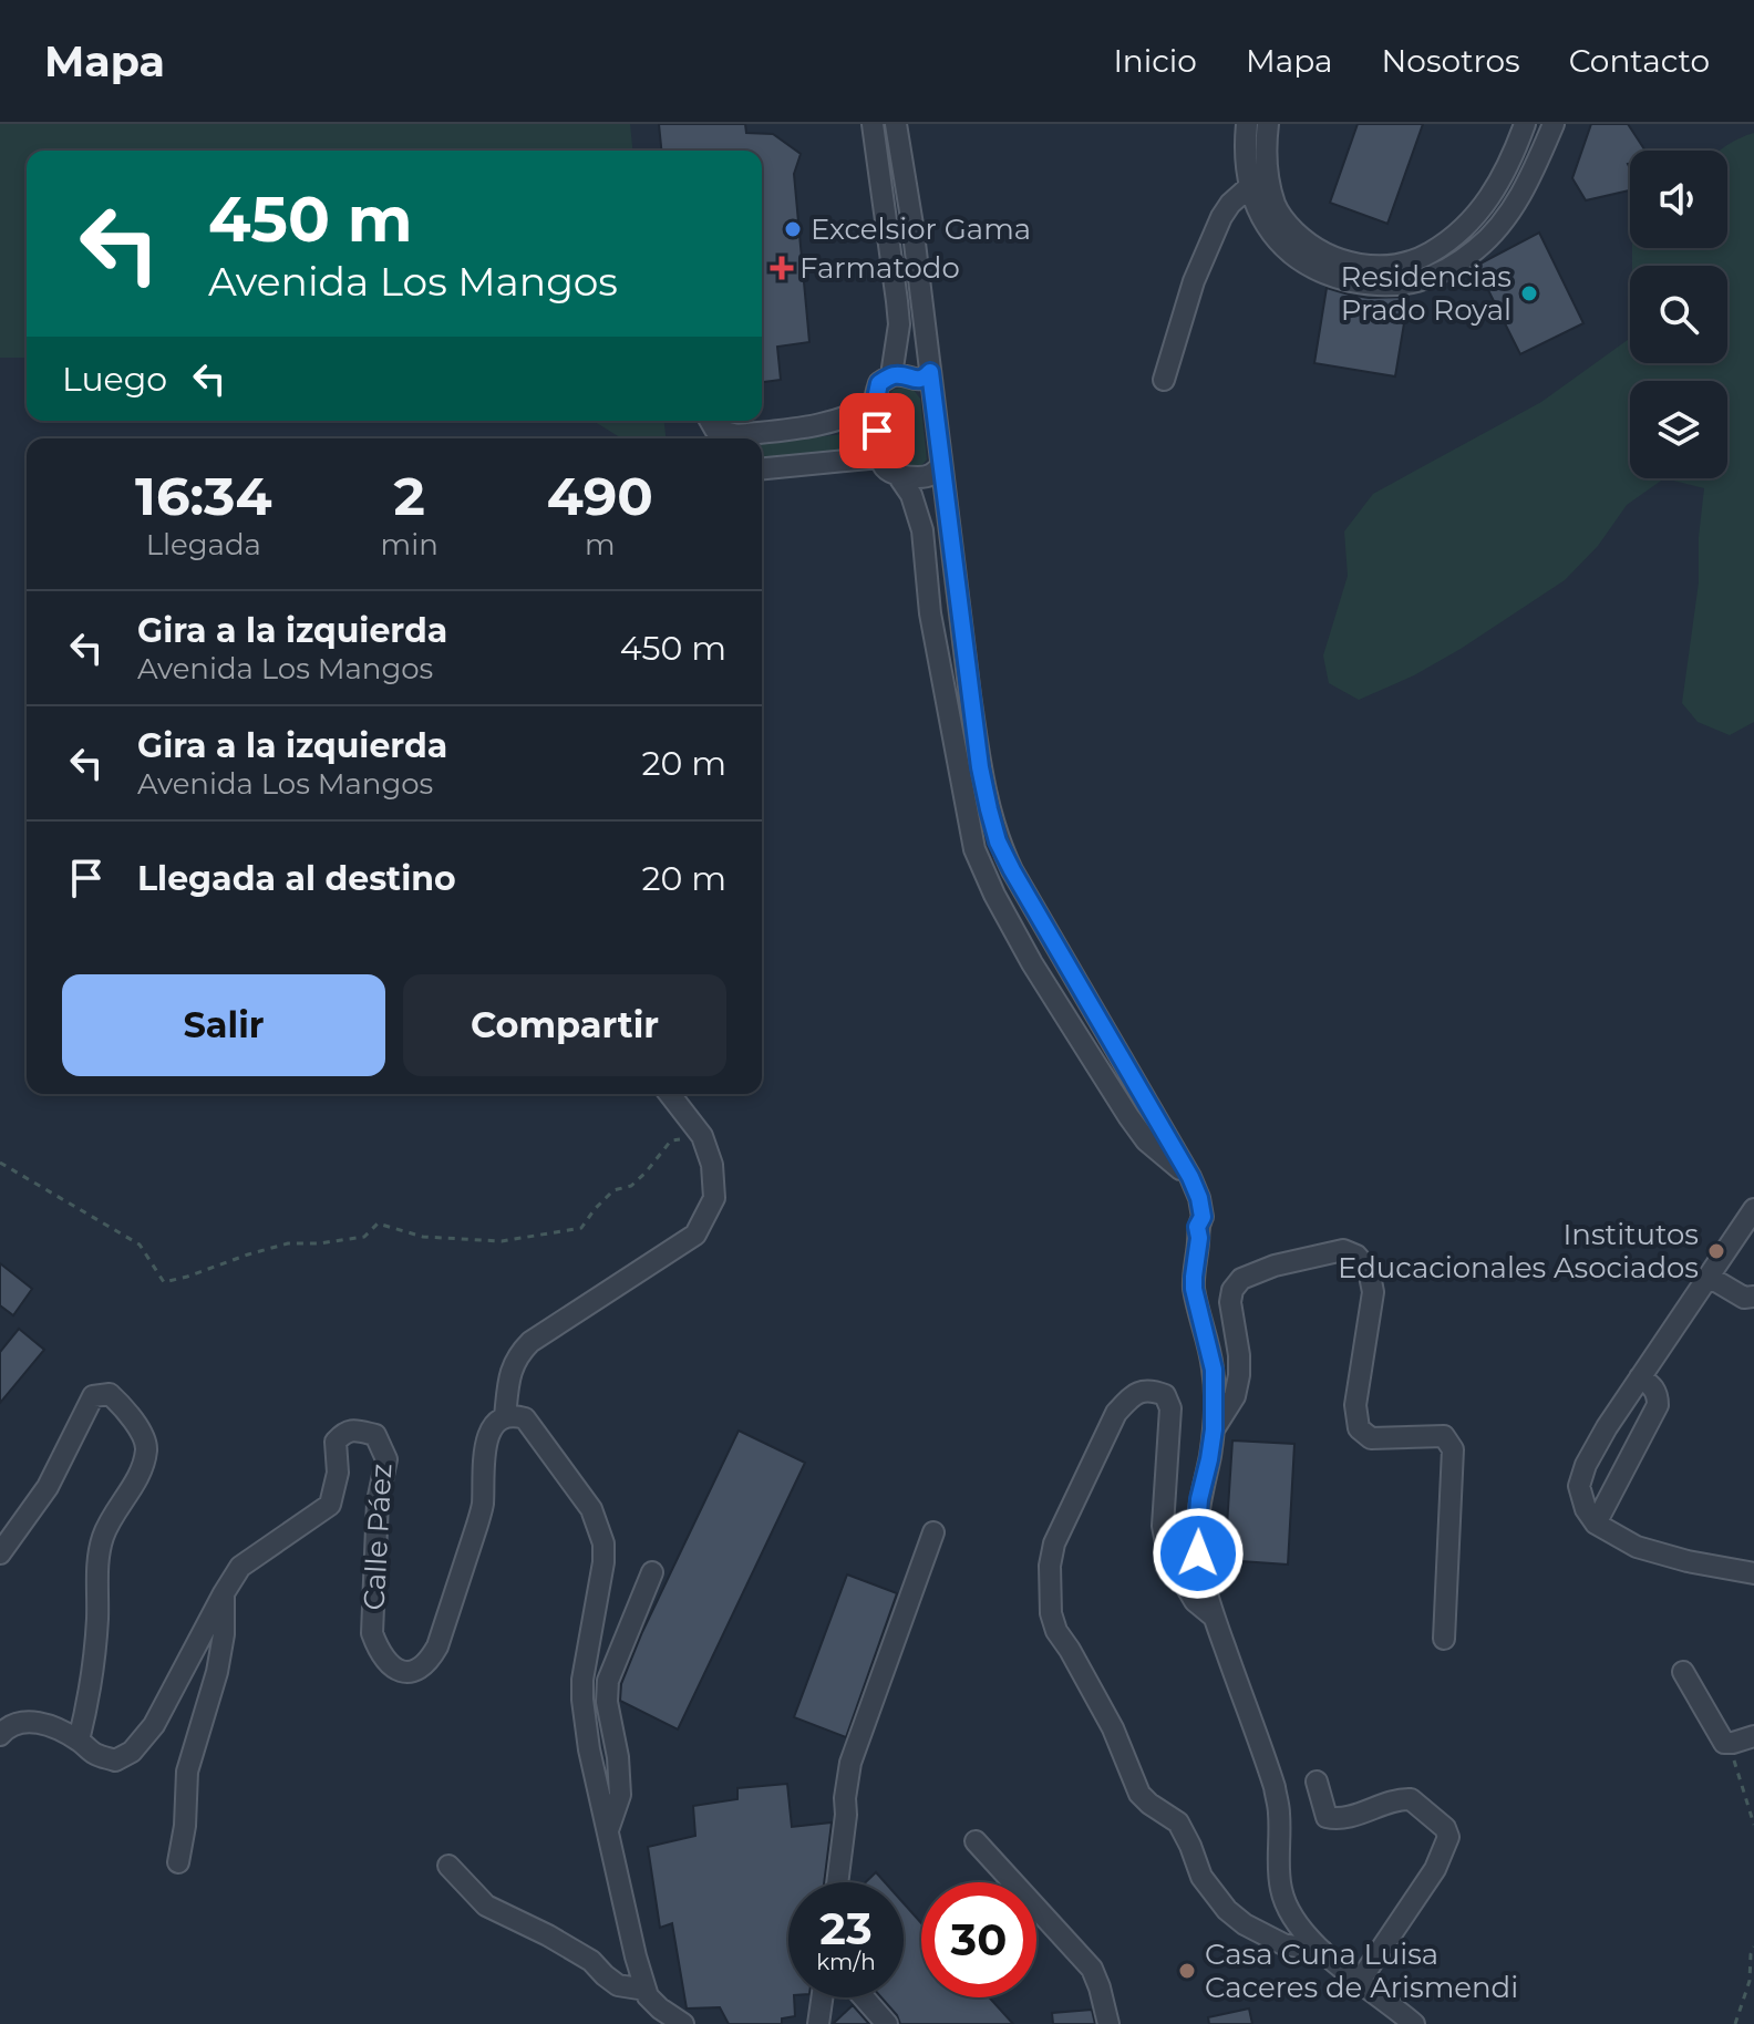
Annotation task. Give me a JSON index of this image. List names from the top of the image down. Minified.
{"streets":{"street":["Calle Páez"]},"places":{"other":["Excelsior Gama","Residencias Prado Royal","Institutos Educacionales Asociados","Casa Cuna Luisa Caceres de Arismendi"],"health":["Farmatodo"]},"page":{"header":"Mapa","nav":["Inicio","Mapa","Nosotros","Contacto"],"turn":["450 m","Avenida Los Mangos"],"then":"Luego","eta":["16:34","Llegada","2","min","490","m"],"list":[{"name":"Gira a la izquierda","note":"Avenida Los Mangos","value":"450 m"},{"name":"Gira a la izquierda","note":"Avenida Los Mangos","value":"20 m"},{"name":"Llegada al destino","value":"20 m"}],"buttons":["Salir","Compartir"],"speed":"23 km/h","limit":"30"}}
